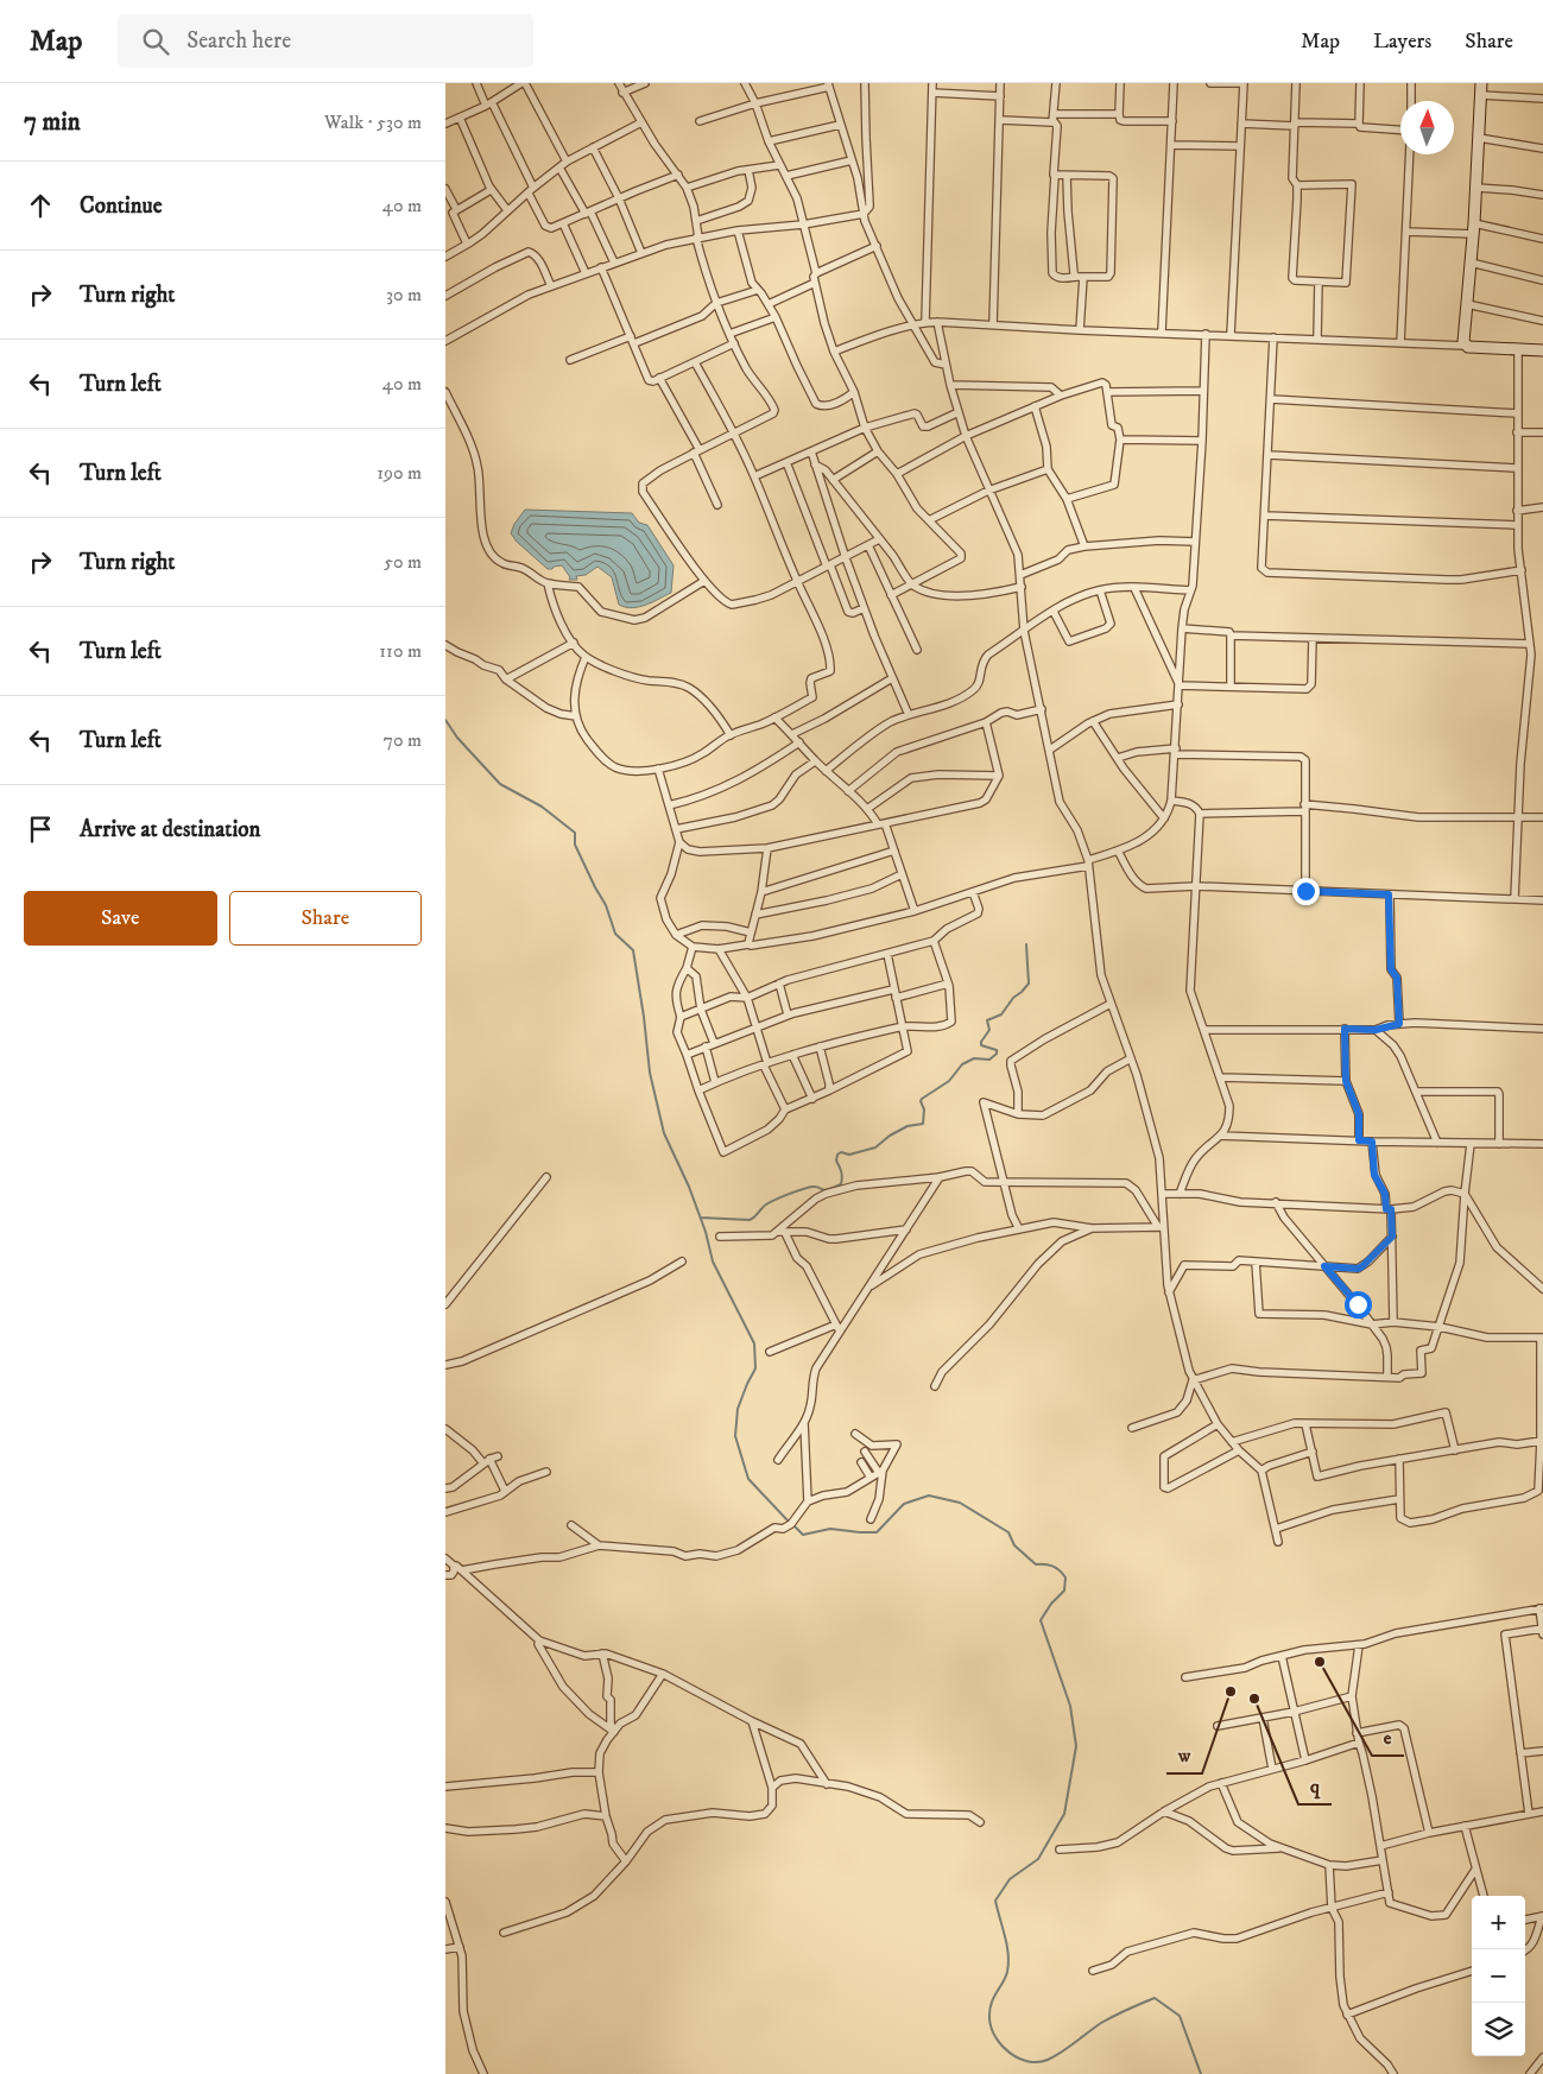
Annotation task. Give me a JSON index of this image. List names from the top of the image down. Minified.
{"places":["e","w","q"],"north":"top","page":{"header":"Map","search":"Search here","nav":["Map","Layers","Share"],"heading":["7 min","Walk · 530 m"],"list":[["Continue","40 m"],["Turn right","30 m"],["Turn left","40 m"],["Turn left","190 m"],["Turn right","50 m"],["Turn left","110 m"],["Turn left","70 m"],"Arrive at destination"],"buttons":["Save","Share"],"map_buttons":["+","−"]}}
